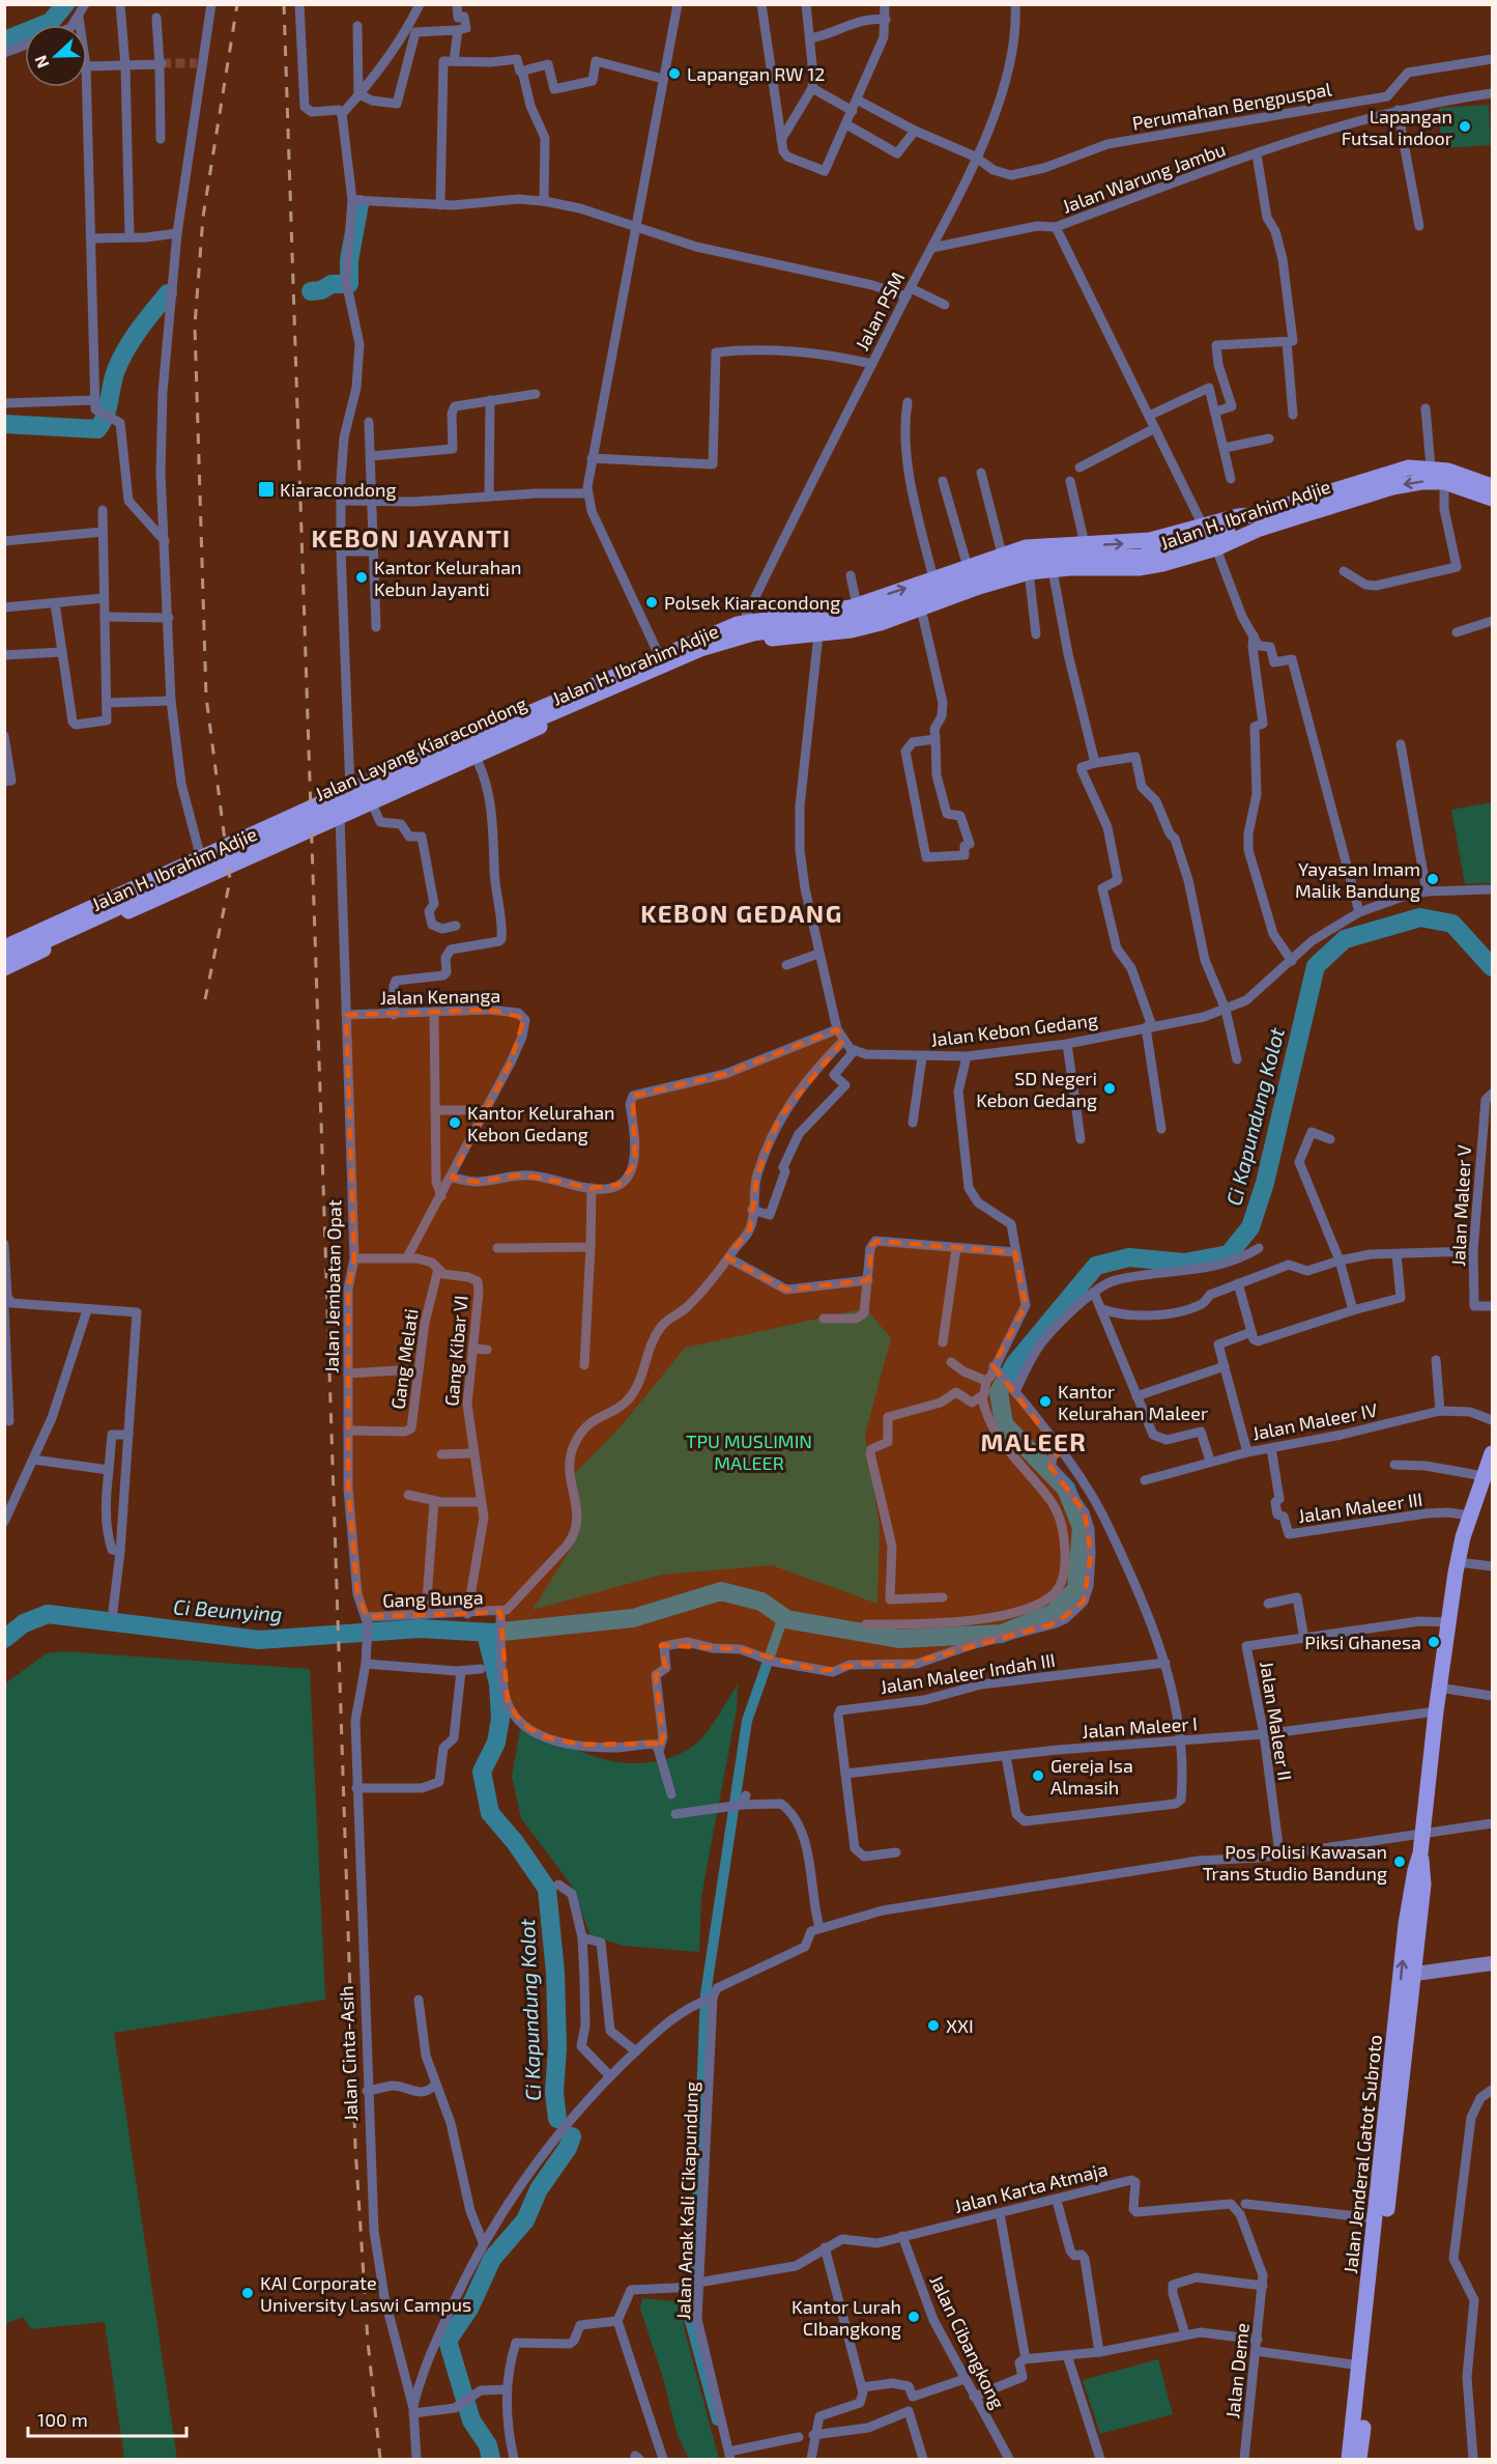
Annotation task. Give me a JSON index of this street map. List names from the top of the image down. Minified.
{"streets":{"main road":["Jalan H. Ibrahim Adjie","Jalan Layang Kiaracondong","Jalan Jenderal Gatot Subroto"],"street":["Perumahan Bengpuspal","Jalan Warung Jambu","Jalan PSM","Jalan Kenanga","Jalan Kebon Gedang","Jalan Maleer V","Jalan Jembatan Opat","Gang Kibar VI","Gang Melati","Jalan Maleer IV","Jalan Maleer III","Gang Bunga","Jalan Maleer Indah III","Jalan Maleer II","Jalan Maleer I","Jalan Cinta-Asih","Jalan Karta Atmaja","Jalan Anak Kali Cikapundung","Jalan Cibangkong","Jalan Deme"]},"crossings":[["Perumahan Bengpuspal","Jalan PSM"],["Jalan Warung Jambu","Jalan H. Ibrahim Adjie"],["Jalan PSM","Jalan H. Ibrahim Adjie"],["Jalan H. Ibrahim Adjie","Jalan Layang Kiaracondong"],["Jalan H. Ibrahim Adjie","Jalan Kebon Gedang"],["Jalan H. Ibrahim Adjie","Jalan Jembatan Opat"],["Jalan Kenanga","Jalan Jembatan Opat"],["Jalan Jembatan Opat","Gang Melati"],["Jalan Jembatan Opat","Gang Bunga"],["Jalan Jembatan Opat","Jalan Cinta-Asih"],["Gang Kibar VI","Gang Melati"],["Gang Kibar VI","Gang Bunga"],["Jalan Maleer IV","Jalan Maleer III"],["Jalan Maleer III","Jalan Jenderal Gatot Subroto"],["Jalan Maleer Indah III","Jalan Maleer I"],["Jalan Maleer II","Jalan Maleer I"],["Jalan Maleer II","Jalan Jenderal Gatot Subroto"],["Jalan Maleer I","Jalan Jenderal Gatot Subroto"],["Jalan Karta Atmaja","Jalan Cibangkong"],["Jalan Karta Atmaja","Jalan Deme"]],"districts":["KEBON JAYANTI","KEBON GEDANG","MALEER"],"water":["Ci Kapundung Kolot","Ci Beunying"],"parks":["TPU MUSLIMIN MALEER"],"places":{"other":["Lapangan RW 12","Lapangan Futsal indoor","Kantor Kelurahan Kebun Jayanti","Polsek Kiaracondong","Yayasan Imam Malik Bandung","SD Negeri Kebon Gedang","Kantor Kelurahan Kebon Gedang","Kantor Kelurahan Maleer","Piksi Ghanesa","Gereja Isa Almasih","Pos Polisi Kawasan Trans Studio Bandung","XXI","KAI Corporate University Laswi Campus","Kantor Lurah CIbangkong"],"transit":["Kiaracondong"]},"scale_bar":"100 m","north":"left"}
